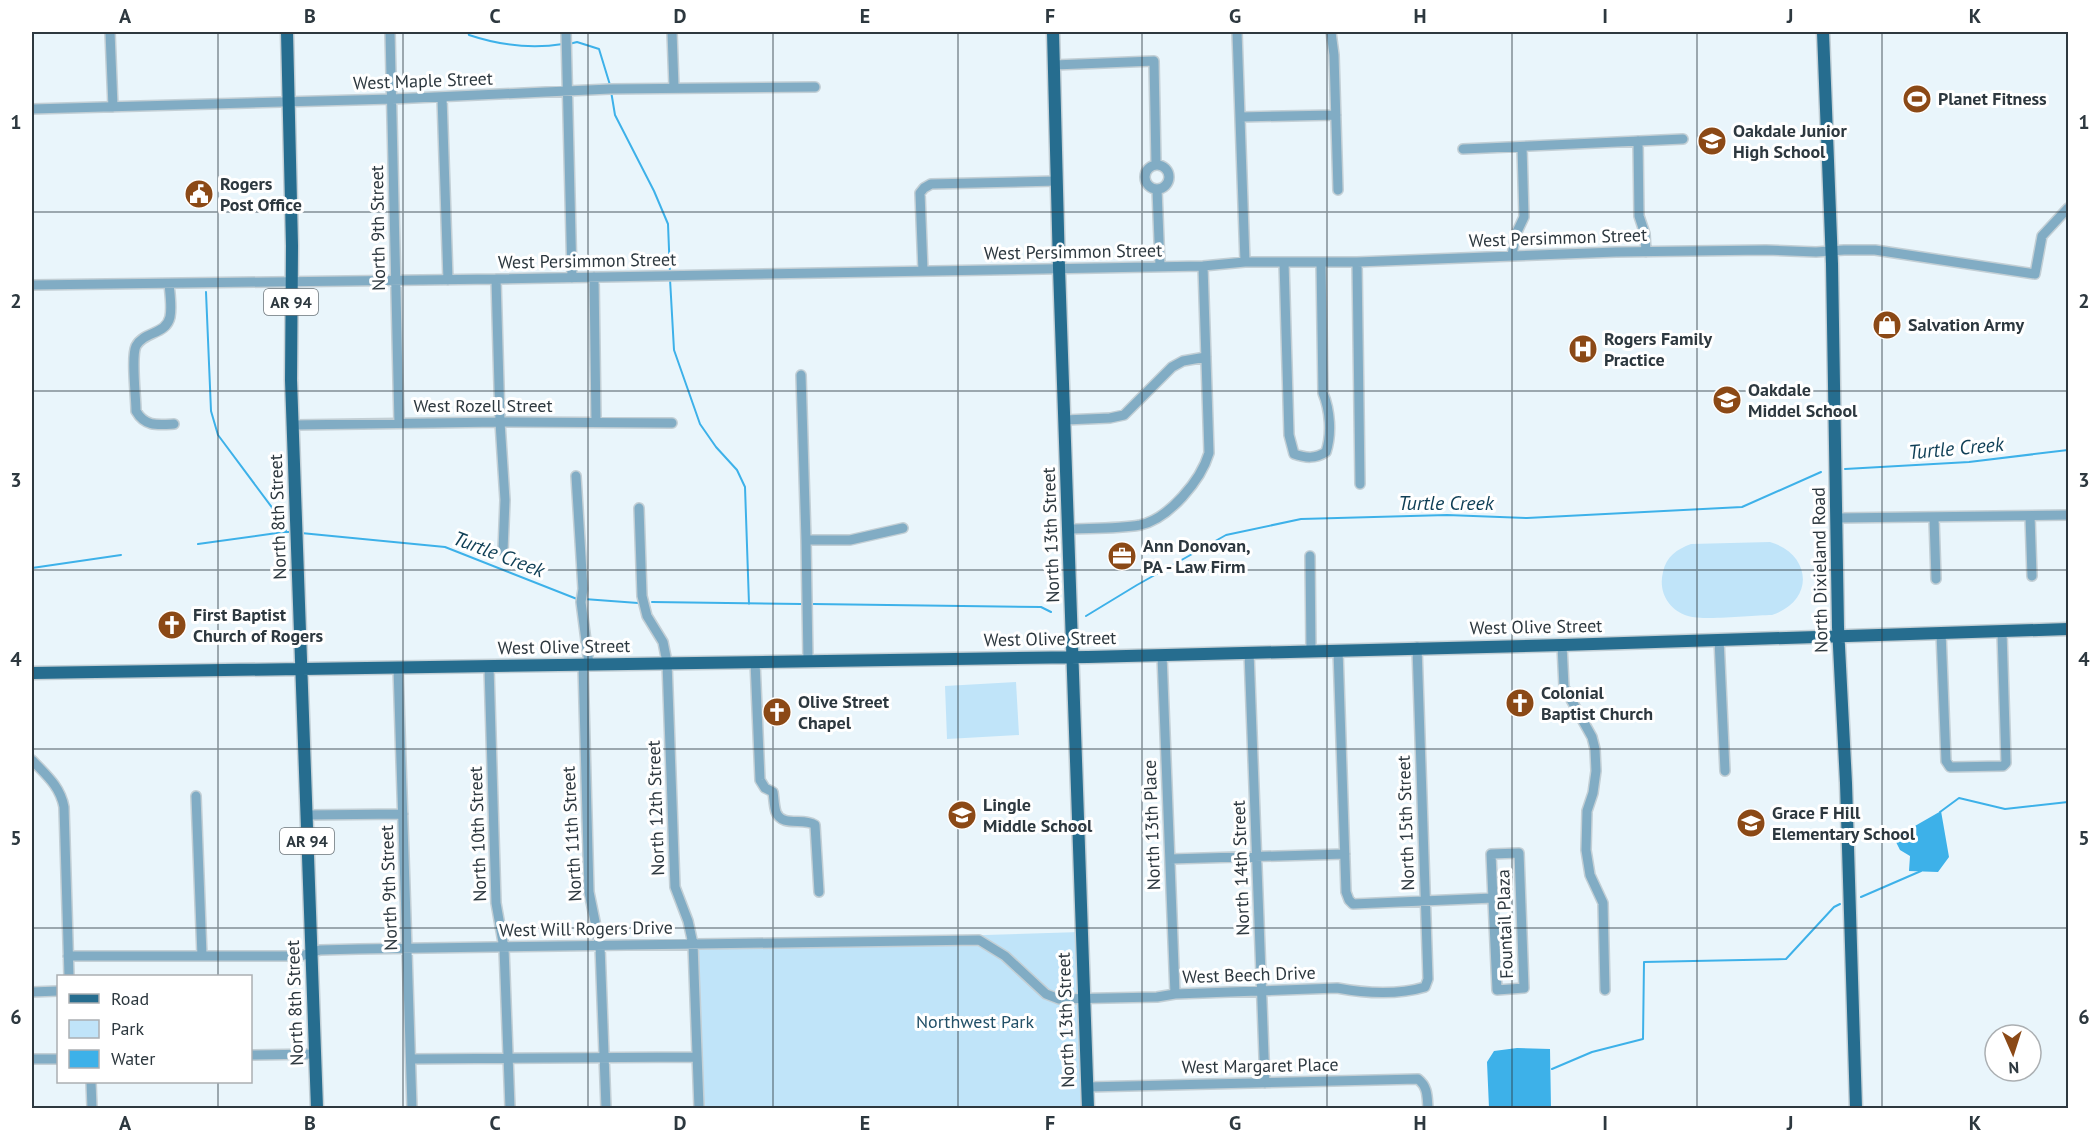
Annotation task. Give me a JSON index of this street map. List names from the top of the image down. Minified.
{"streets":{"main road":["AR 94","North 8th Street","North 13th Street","North Dixieland Road","West Olive Street"],"street":["West Maple Street","North 9th Street","West Persimmon Street","West Rozell Street","North 12th Street","North 15th Street","North 13th Place","North 10th Street","North 11th Street","North 14th Street","Fountail Plaza","West Will Rogers Drive","West Beech Drive","West Margaret Place"]},"crossings":[["West Maple Street","North 9th Street"],["West Maple Street","North 8th Street"],["North 9th Street","West Persimmon Street"],["North 9th Street","West Rozell Street"],["North 9th Street","West Olive Street"],["North 9th Street","West Will Rogers Drive"],["West Persimmon Street","North 8th Street"],["West Persimmon Street","North 13th Street"],["West Persimmon Street","North Dixieland Road"],["West Rozell Street","North 8th Street"],["North 8th Street","West Olive Street"],["North 8th Street","West Will Rogers Drive"],["North 13th Street","West Olive Street"],["North 13th Street","West Will Rogers Drive"],["North 13th Street","West Beech Drive"],["North 13th Street","West Margaret Place"],["North Dixieland Road","West Olive Street"],["West Olive Street","North 12th Street"],["West Olive Street","North 15th Street"],["West Olive Street","North 13th Place"],["West Olive Street","North 10th Street"],["West Olive Street","North 11th Street"],["West Olive Street","North 14th Street"],["North 12th Street","West Will Rogers Drive"],["North 15th Street","West Beech Drive"],["North 13th Place","West Beech Drive"],["North 10th Street","West Will Rogers Drive"],["North 11th Street","West Will Rogers Drive"],["North 14th Street","West Beech Drive"],["North 14th Street","West Margaret Place"],["West Will Rogers Drive","West Beech Drive"]],"water":["Turtle Creek"],"parks":["Northwest Park"],"places":{"sports":["Planet Fitness"],"school or university":["Oakdale Junior High School","Oakdale Middel School","Lingle Middle School","Grace F Hill Elementary School"],"public building":["Rogers Post Office"],"shop":["Salvation Army"],"hospital":["Rogers Family Practice"],"office":["Ann Donovan, PA - Law Firm"],"church":["First Baptist Church of Rogers","Colonial Baptist Church","Olive Street Chapel"]},"legend":["Road","Park","Water"],"north":"bottom","grid":{"columns":["A","B","C","D","E","F","G","H","I","J","K"],"rows":["1","2","3","4","5","6"]}}
